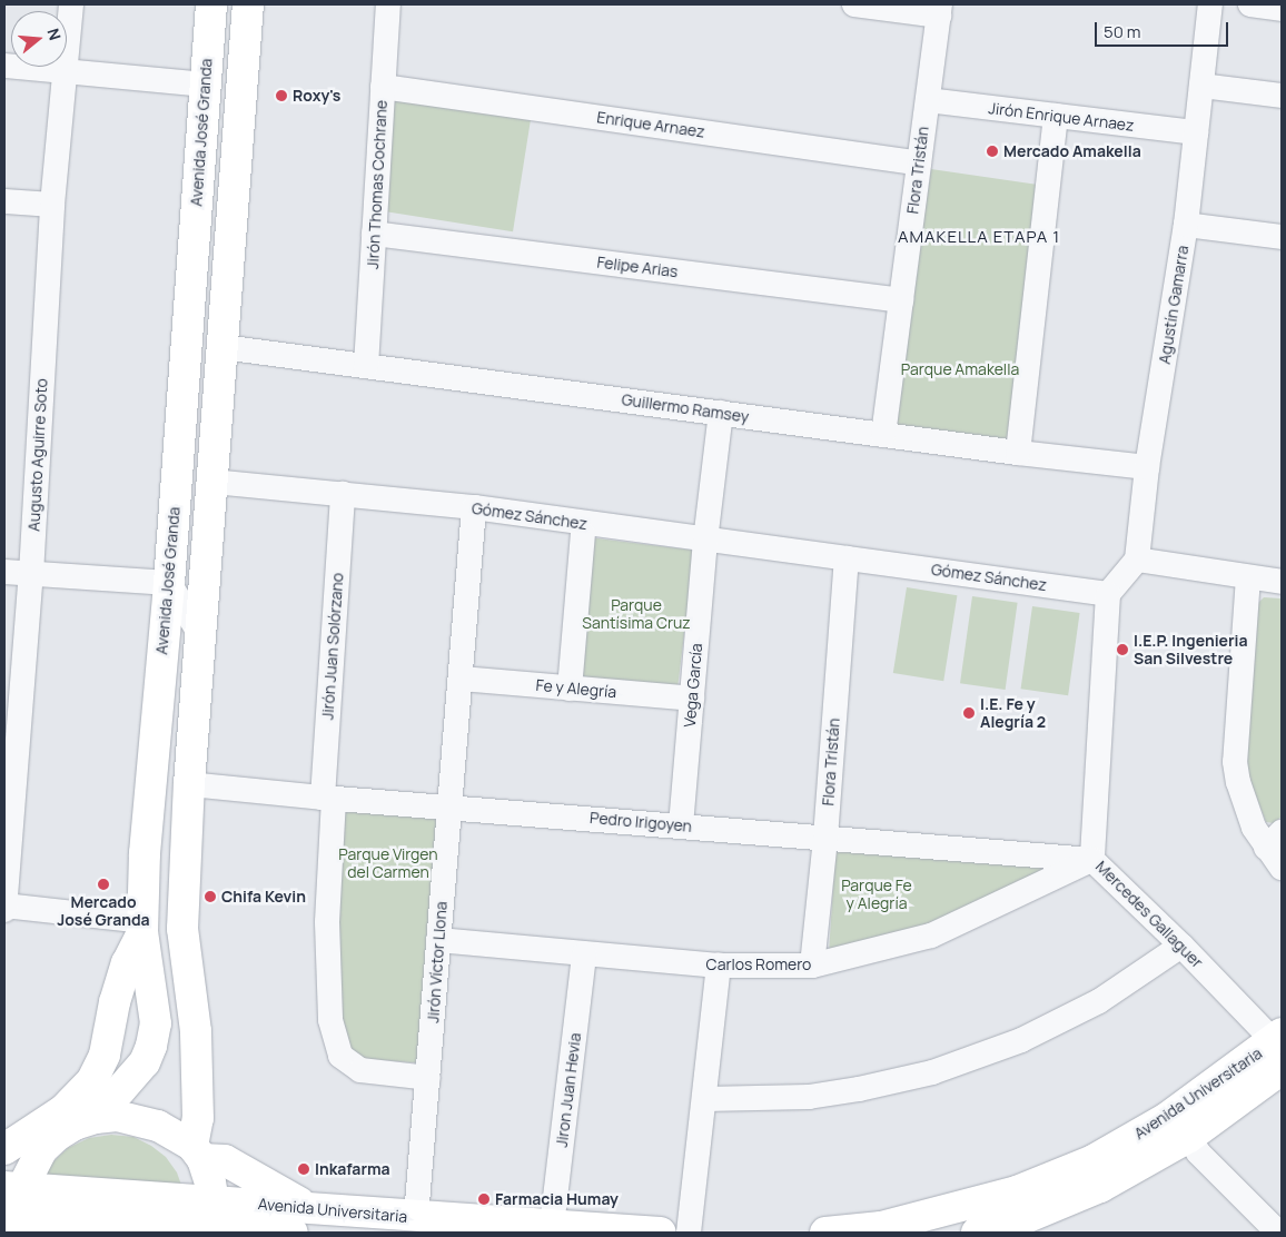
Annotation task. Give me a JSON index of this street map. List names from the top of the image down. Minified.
{"streets":{"main road":["Avenida José Granda","Avenida Universitaria"],"street":["Jirón Enrique Arnaez","Enrique Arnaez","Flora Tristán","Jirón Thomas Cochrane","Felipe Arias","Agustín Gamarra","Guillermo Ramsey","Augusto Aguirre Soto","Gómez Sánchez","Jirón Juan Solórzano","Vega García","Fe y Alegría","Pedro Irigoyen","Mercedes Gallaguer","Jirón Víctor Llona","Carlos Romero","Jiron Juan Hevia"]},"crossings":[["Jirón Enrique Arnaez","Flora Tristán"],["Jirón Enrique Arnaez","Agustín Gamarra"],["Enrique Arnaez","Flora Tristán"],["Enrique Arnaez","Jirón Thomas Cochrane"],["Flora Tristán","Felipe Arias"],["Flora Tristán","Guillermo Ramsey"],["Flora Tristán","Gómez Sánchez"],["Flora Tristán","Pedro Irigoyen"],["Flora Tristán","Carlos Romero"],["Jirón Thomas Cochrane","Felipe Arias"],["Jirón Thomas Cochrane","Guillermo Ramsey"],["Agustín Gamarra","Guillermo Ramsey"],["Guillermo Ramsey","Vega García"],["Gómez Sánchez","Jirón Juan Solórzano"],["Gómez Sánchez","Vega García"],["Gómez Sánchez","Mercedes Gallaguer"],["Gómez Sánchez","Jirón Víctor Llona"],["Jirón Juan Solórzano","Pedro Irigoyen"],["Jirón Juan Solórzano","Jirón Víctor Llona"],["Vega García","Fe y Alegría"],["Vega García","Pedro Irigoyen"],["Fe y Alegría","Jirón Víctor Llona"],["Pedro Irigoyen","Mercedes Gallaguer"],["Pedro Irigoyen","Jirón Víctor Llona"],["Pedro Irigoyen","Carlos Romero"],["Mercedes Gallaguer","Carlos Romero"],["Mercedes Gallaguer","Avenida Universitaria"],["Jirón Víctor Llona","Carlos Romero"],["Jirón Víctor Llona","Avenida Universitaria"],["Carlos Romero","Jiron Juan Hevia"],["Jiron Juan Hevia","Avenida Universitaria"]],"districts":["AMAKELLA ETAPA 1"],"parks":["Parque Amakella","Parque Santísima Cruz","Parque Virgen del Carmen","Parque Fe y Alegría"],"places":["Roxy's","Mercado Amakella","I.E.P. Ingenieria San Silvestre","I.E. Fe y Alegría 2","Mercado José Granda","Chifa Kevin","Inkafarma","Farmacia Humay"],"scale_bar":"50 m","north":"right"}
